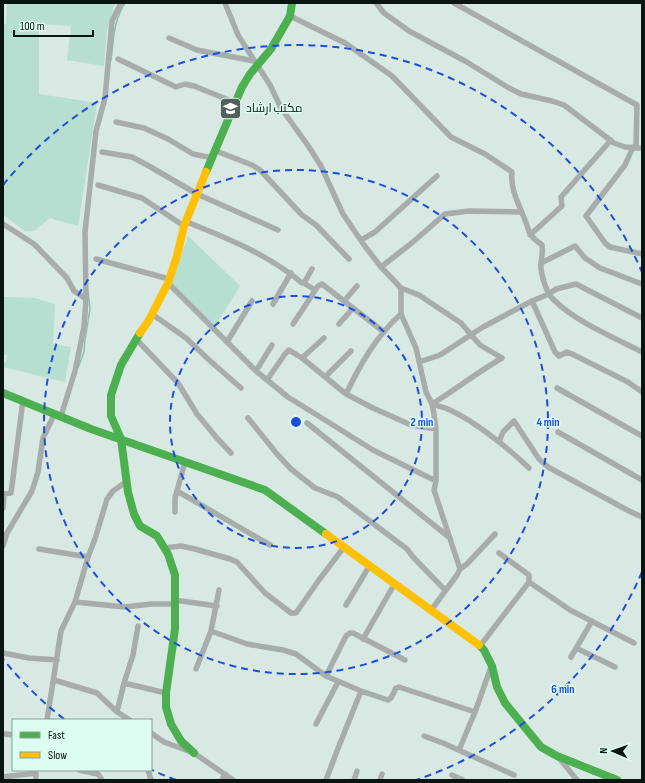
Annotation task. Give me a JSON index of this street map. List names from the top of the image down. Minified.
{"places":{"school or university":["مکتب ارشاد"]},"legend":["Fast","Slow"],"scale_bar":"100 m","north":"left","rings":["2 min","4 min","6 min"]}
